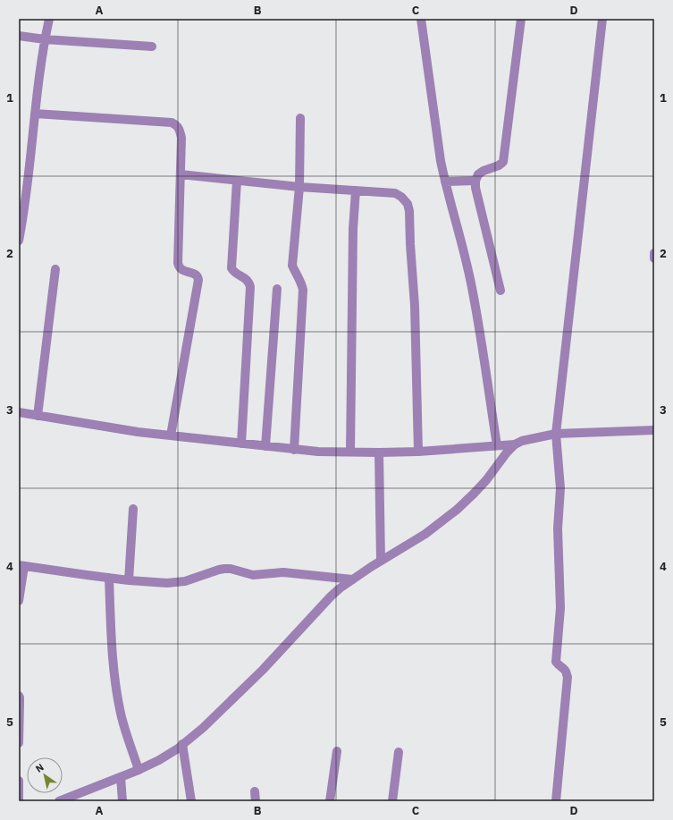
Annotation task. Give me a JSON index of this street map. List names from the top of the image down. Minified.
{"north":"top left","grid":{"columns":["A","B","C","D"],"rows":["1","2","3","4","5"]}}
